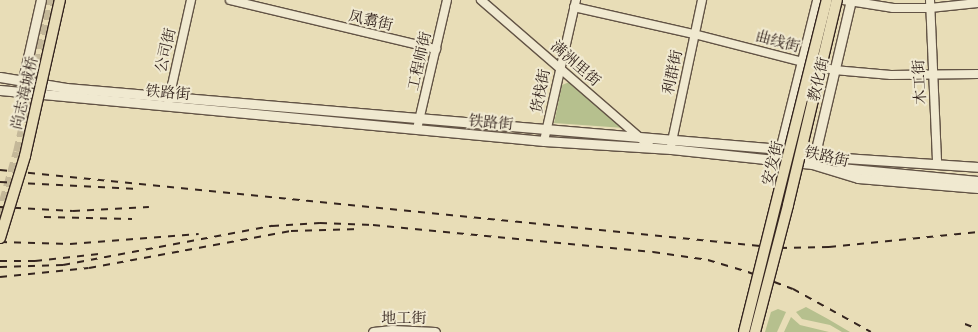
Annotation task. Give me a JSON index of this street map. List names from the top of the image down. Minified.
{"streets":{"main road":["教化街","铁路街","尚志海城桥","安发街","地工街"],"street":["凤翥街","曲线街","公司街","工程师街","满洲里街","利群街","木工街","货栈街"]},"crossings":[["凤翥街","工程师街"],["曲线街","利群街"],["曲线街","教化街"],["曲线街","木工街"],["曲线街","货栈街"],["公司街","铁路街"],["工程师街","铁路街"],["满洲里街","货栈街"],["满洲里街","铁路街"],["利群街","铁路街"],["教化街","铁路街"],["货栈街","铁路街"]]}
